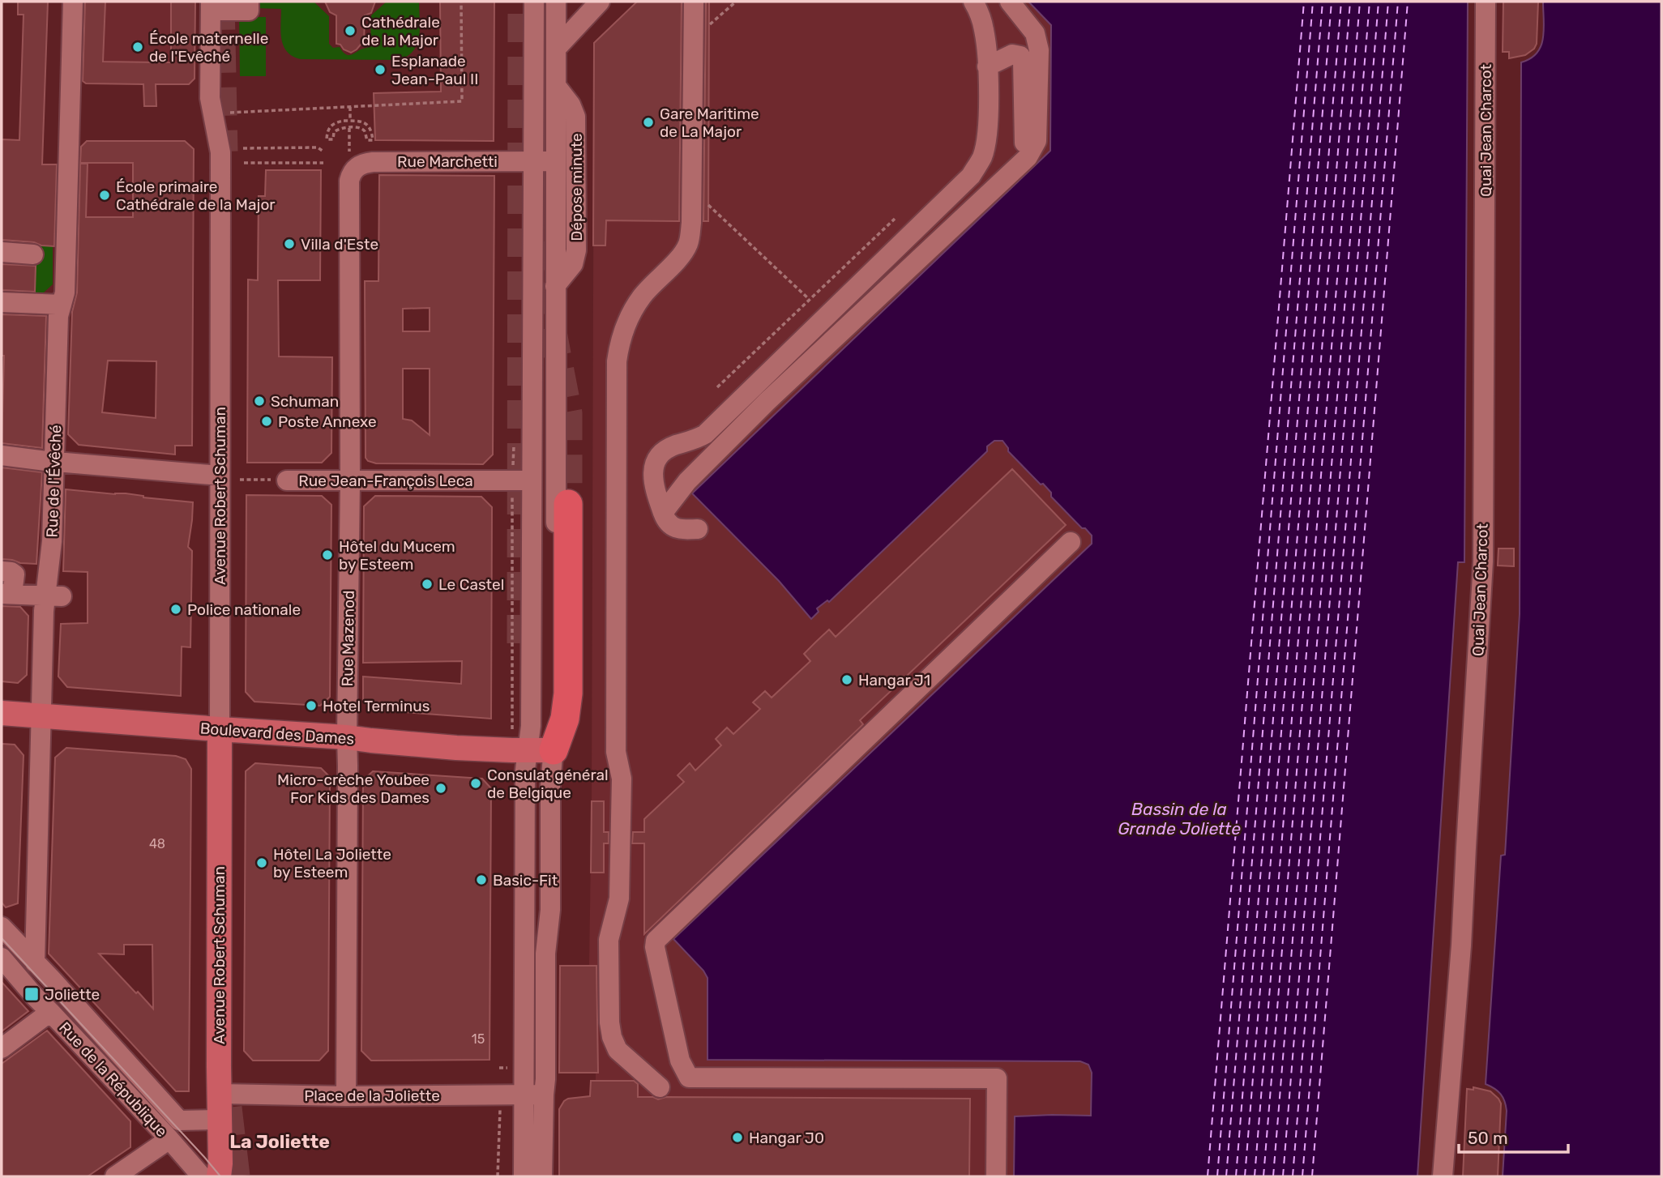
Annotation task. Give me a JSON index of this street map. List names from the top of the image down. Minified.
{"streets":{"main road":["Avenue Robert Schuman","Boulevard des Dames"],"street":["Quai Jean Charcot","Rue Marchetti","Dépose minute","Rue Jean-François Leca","Rue de l'Évêché","Rue Mazenod","Rue de la République","Place de la Joliette"]},"crossings":[["Rue Marchetti","Rue Mazenod"],["Rue Jean-François Leca","Rue Mazenod"],["Rue de l'Évêché","Boulevard des Dames"],["Rue de l'Évêché","Rue de la République"],["Avenue Robert Schuman","Boulevard des Dames"],["Avenue Robert Schuman","Rue de la République"],["Avenue Robert Schuman","Place de la Joliette"],["Rue Mazenod","Boulevard des Dames"],["Rue Mazenod","Place de la Joliette"]],"districts":["La Joliette"],"water":["Bassin de la Grande Joliette"],"places":{"other":["Cathédrale de la Major","École maternelle de l'Evêché","Esplanade Jean-Paul II","Gare Maritime de La Major","École primaire Cathédrale de la Major","Villa d'Este","Schuman","Poste Annexe","Hôtel du Mucem by Esteem","Le Castel","Police nationale","Hangar J1","Hotel Terminus","Consulat général de Belgique","Micro-crèche Youbee For Kids des Dames","Hôtel La Joliette by Esteem","Basic-Fit","Hangar J0"],"transit":["Joliette"]},"house_numbers":["48","15"],"scale_bar":"50 m"}
